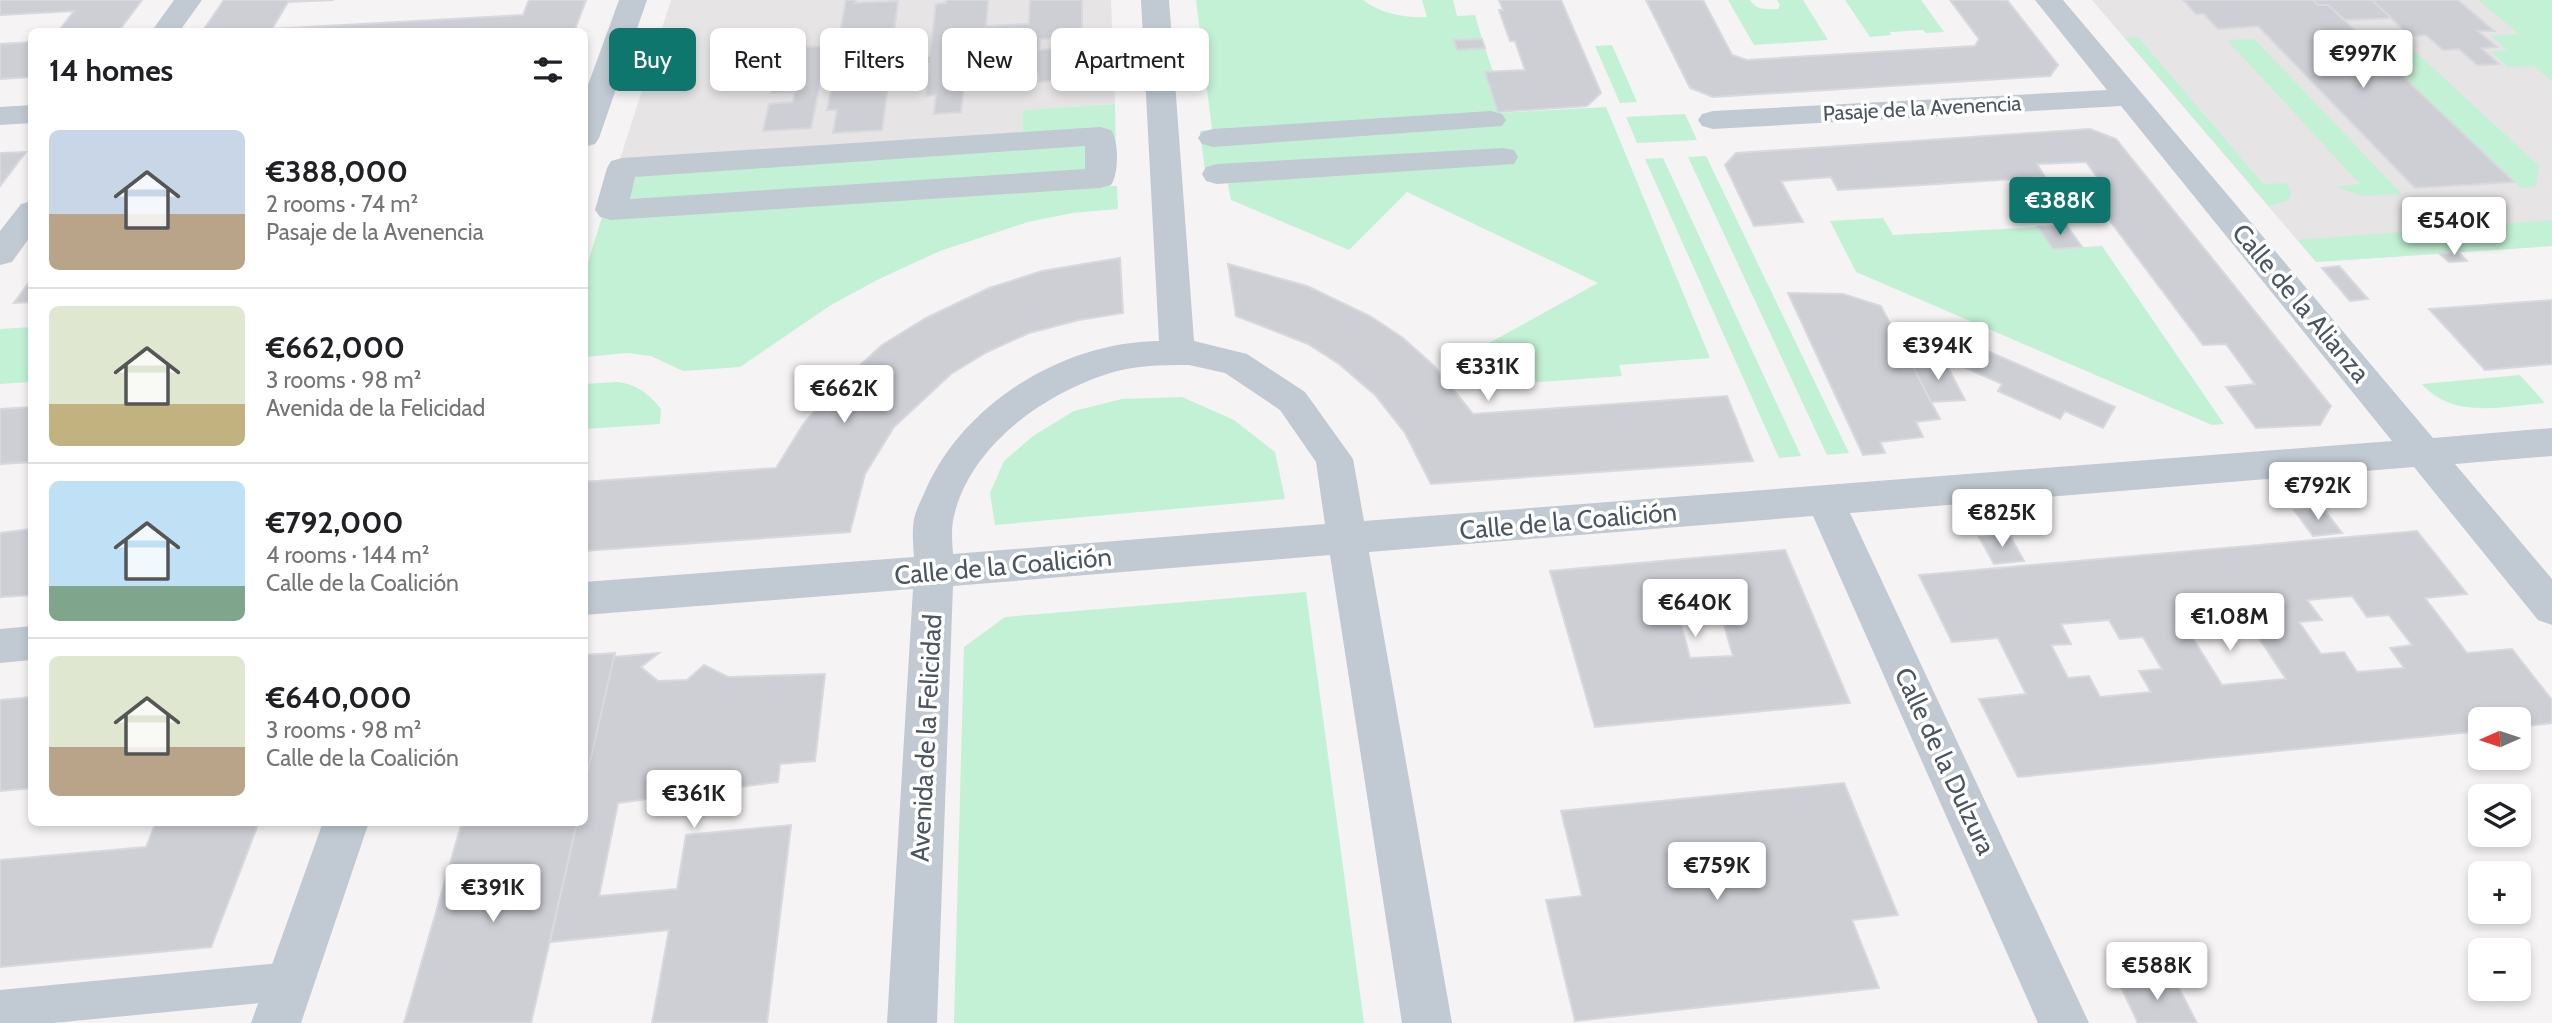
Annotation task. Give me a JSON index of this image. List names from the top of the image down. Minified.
{"streets":{"street":["Pasaje de la Avenencia","Calle de la Alianza","Calle de la Coalición","Avenida de la Felicidad","Calle de la Dulzura"]},"crossings":[["Pasaje de la Avenencia","Calle de la Alianza"],["Calle de la Alianza","Calle de la Coalición"],["Calle de la Coalición","Avenida de la Felicidad"],["Calle de la Coalición","Calle de la Dulzura"]],"north":"left","page":{"chip":["Buy","Rent","Filters","New","Apartment"],"heading":"14 homes","price":["€997K","€388K","€540K","€394K","€331K","€662K","€792K","€825K","€640K","€1.08M","€361K","€759K","€391K","€588K"],"list":[{"name":"€388,000","note":"2 rooms · 74 m² · Pasaje de la Avenencia"},{"name":"€662,000","note":"3 rooms · 98 m² · Avenida de la Felicidad"},{"name":"€792,000","note":"4 rooms · 144 m² · Calle de la Coalición"},{"name":"€640,000","note":"3 rooms · 98 m² · Calle de la Coalición"}],"map_buttons":["+","−"]}}
